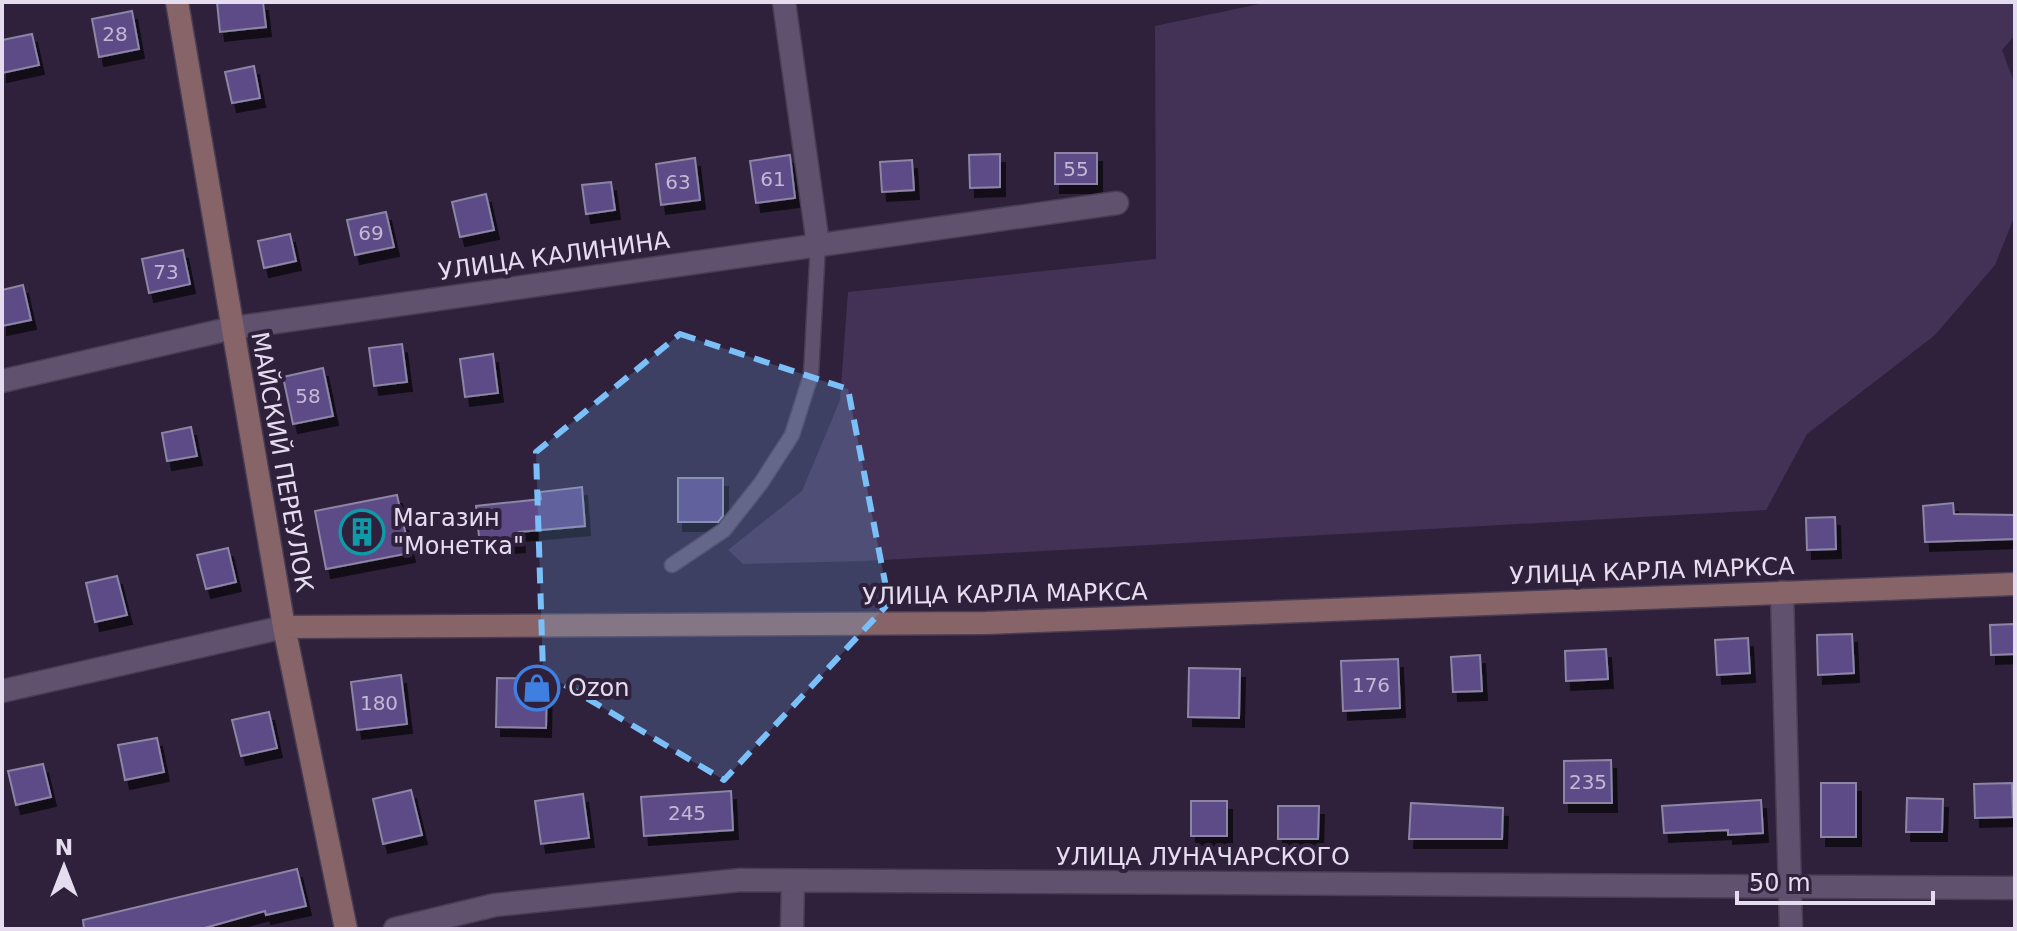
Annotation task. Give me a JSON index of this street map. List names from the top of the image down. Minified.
{"streets":{"main road":["МАЙСКИЙ ПЕРЕУЛОК","УЛИЦА КАРЛА МАРКСА"],"street":["УЛИЦА КАЛИНИНА","УЛИЦА ЛУНАЧАРСКОГО"]},"crossings":[["УЛИЦА КАЛИНИНА","МАЙСКИЙ ПЕРЕУЛОК"],["МАЙСКИЙ ПЕРЕУЛОК","УЛИЦА КАРЛА МАРКСА"]],"places":{"building":["Магазин \"Монетка\""],"shop":["Ozon"]},"house_numbers":["28","55","61","63","69","73","58","176","180","235","245"],"scale_bar":"50 m","north":"top"}
